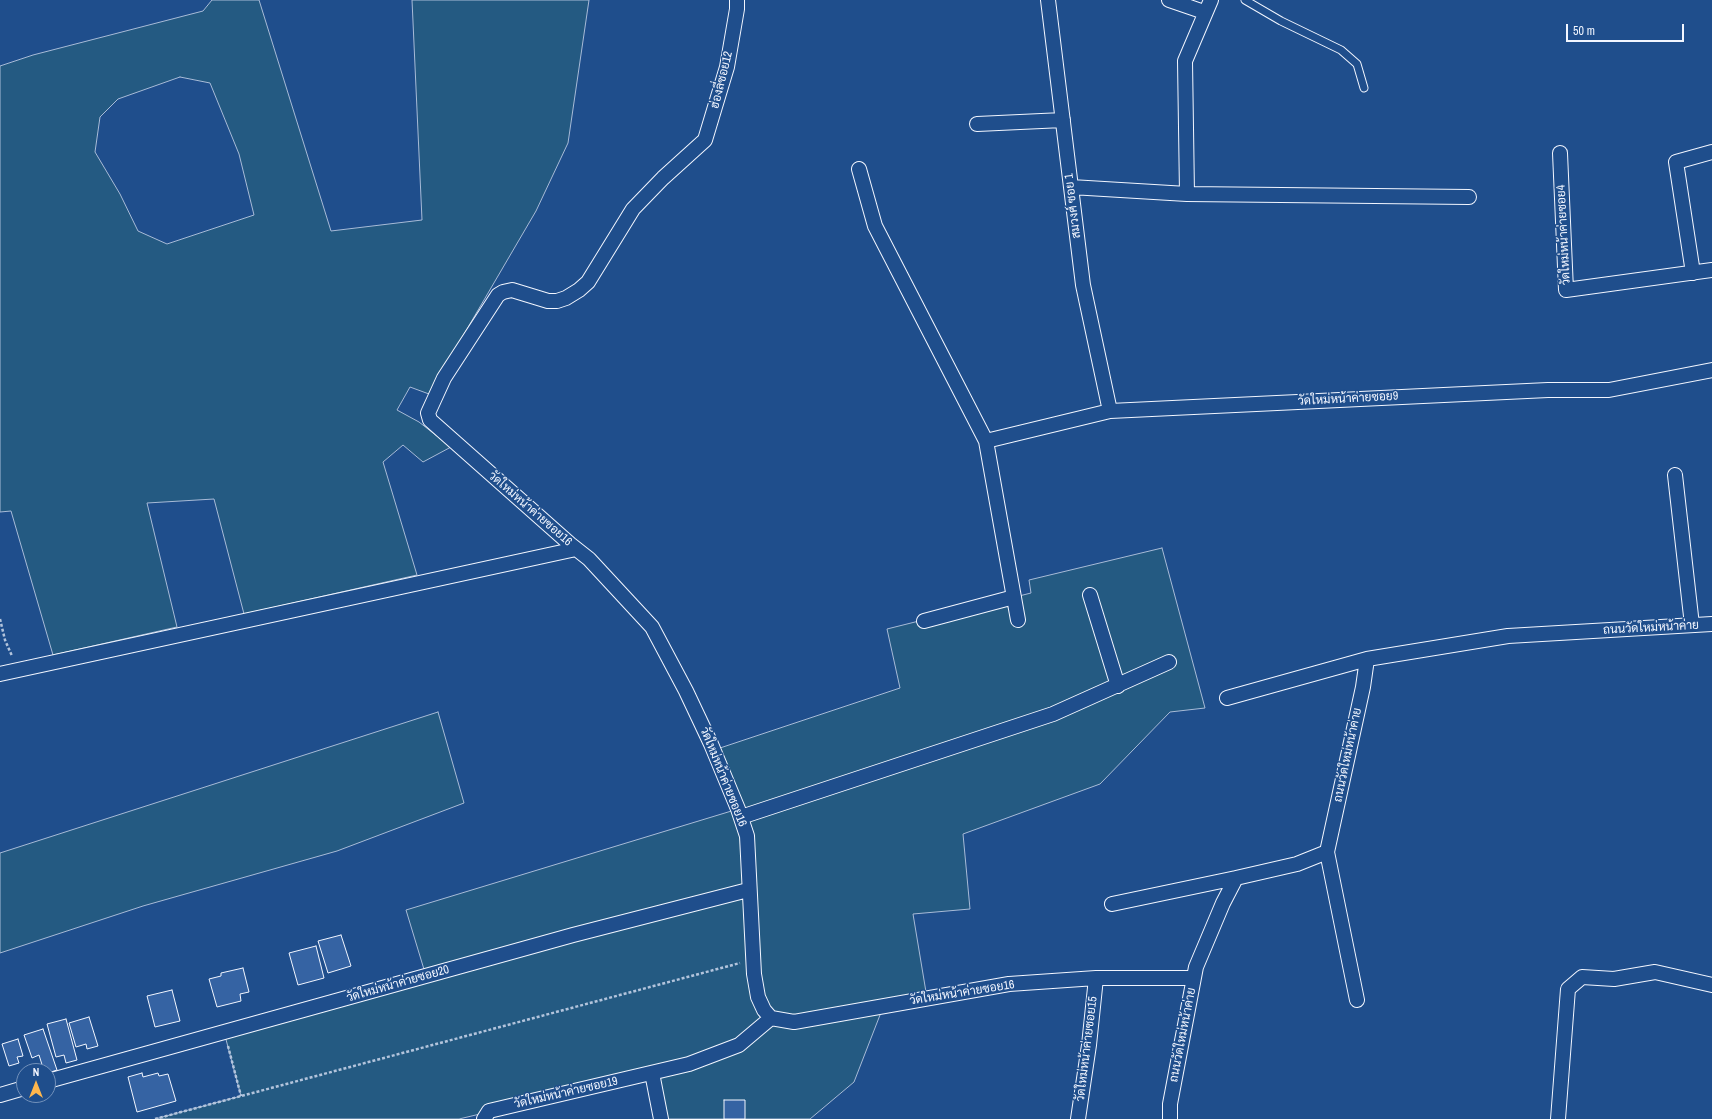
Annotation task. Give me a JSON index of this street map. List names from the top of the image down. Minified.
{"streets":{"street":["ฮ่องลี่ซอย12","สมวงศ์ ซอย 1","วัดใหม่หน้าค่ายซอย4","วัดใหม่หน้าค่ายซอย9","วัดใหม่หน้าค่ายซอย16","ถนนวัดใหม่หน้าค่าย","วัดใหม่หน้าค่ายซอย20","วัดใหม่หน้าค่ายซอย15","วัดใหม่หน้าค่ายซอย19"]},"crossings":[["ฮ่องลี่ซอย12","วัดใหม่หน้าค่ายซอย16"],["สมวงศ์ ซอย 1","วัดใหม่หน้าค่ายซอย9"],["วัดใหม่หน้าค่ายซอย16","ถนนวัดใหม่หน้าค่าย"],["วัดใหม่หน้าค่ายซอย16","วัดใหม่หน้าค่ายซอย20"],["วัดใหม่หน้าค่ายซอย16","วัดใหม่หน้าค่ายซอย15"],["วัดใหม่หน้าค่ายซอย16","วัดใหม่หน้าค่ายซอย19"]],"scale_bar":"50 m","north":"top"}
